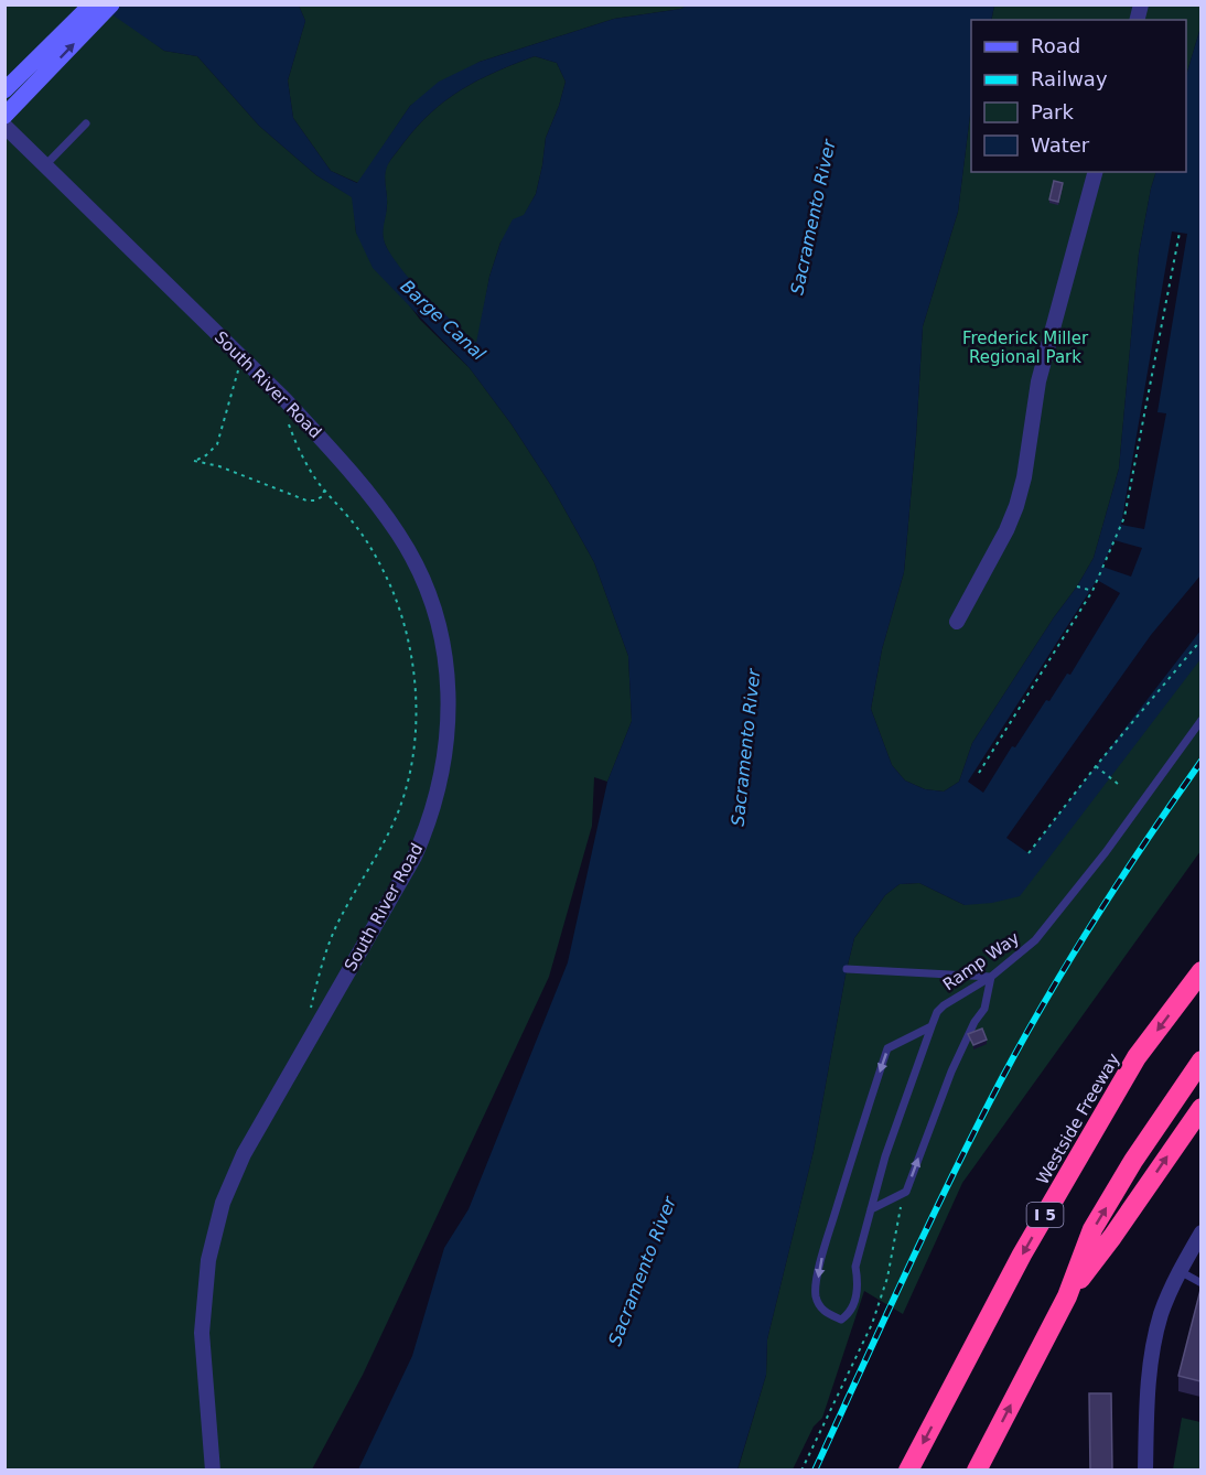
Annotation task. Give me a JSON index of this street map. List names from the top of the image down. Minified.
{"streets":{"highway":["Westside Freeway","I 5"],"street":["South River Road"],"lane":["Ramp Way"]},"water":["Sacramento River","Barge Canal"],"parks":["Frederick Miller Regional Park"],"legend":["Road","Railway","Park","Water"]}
